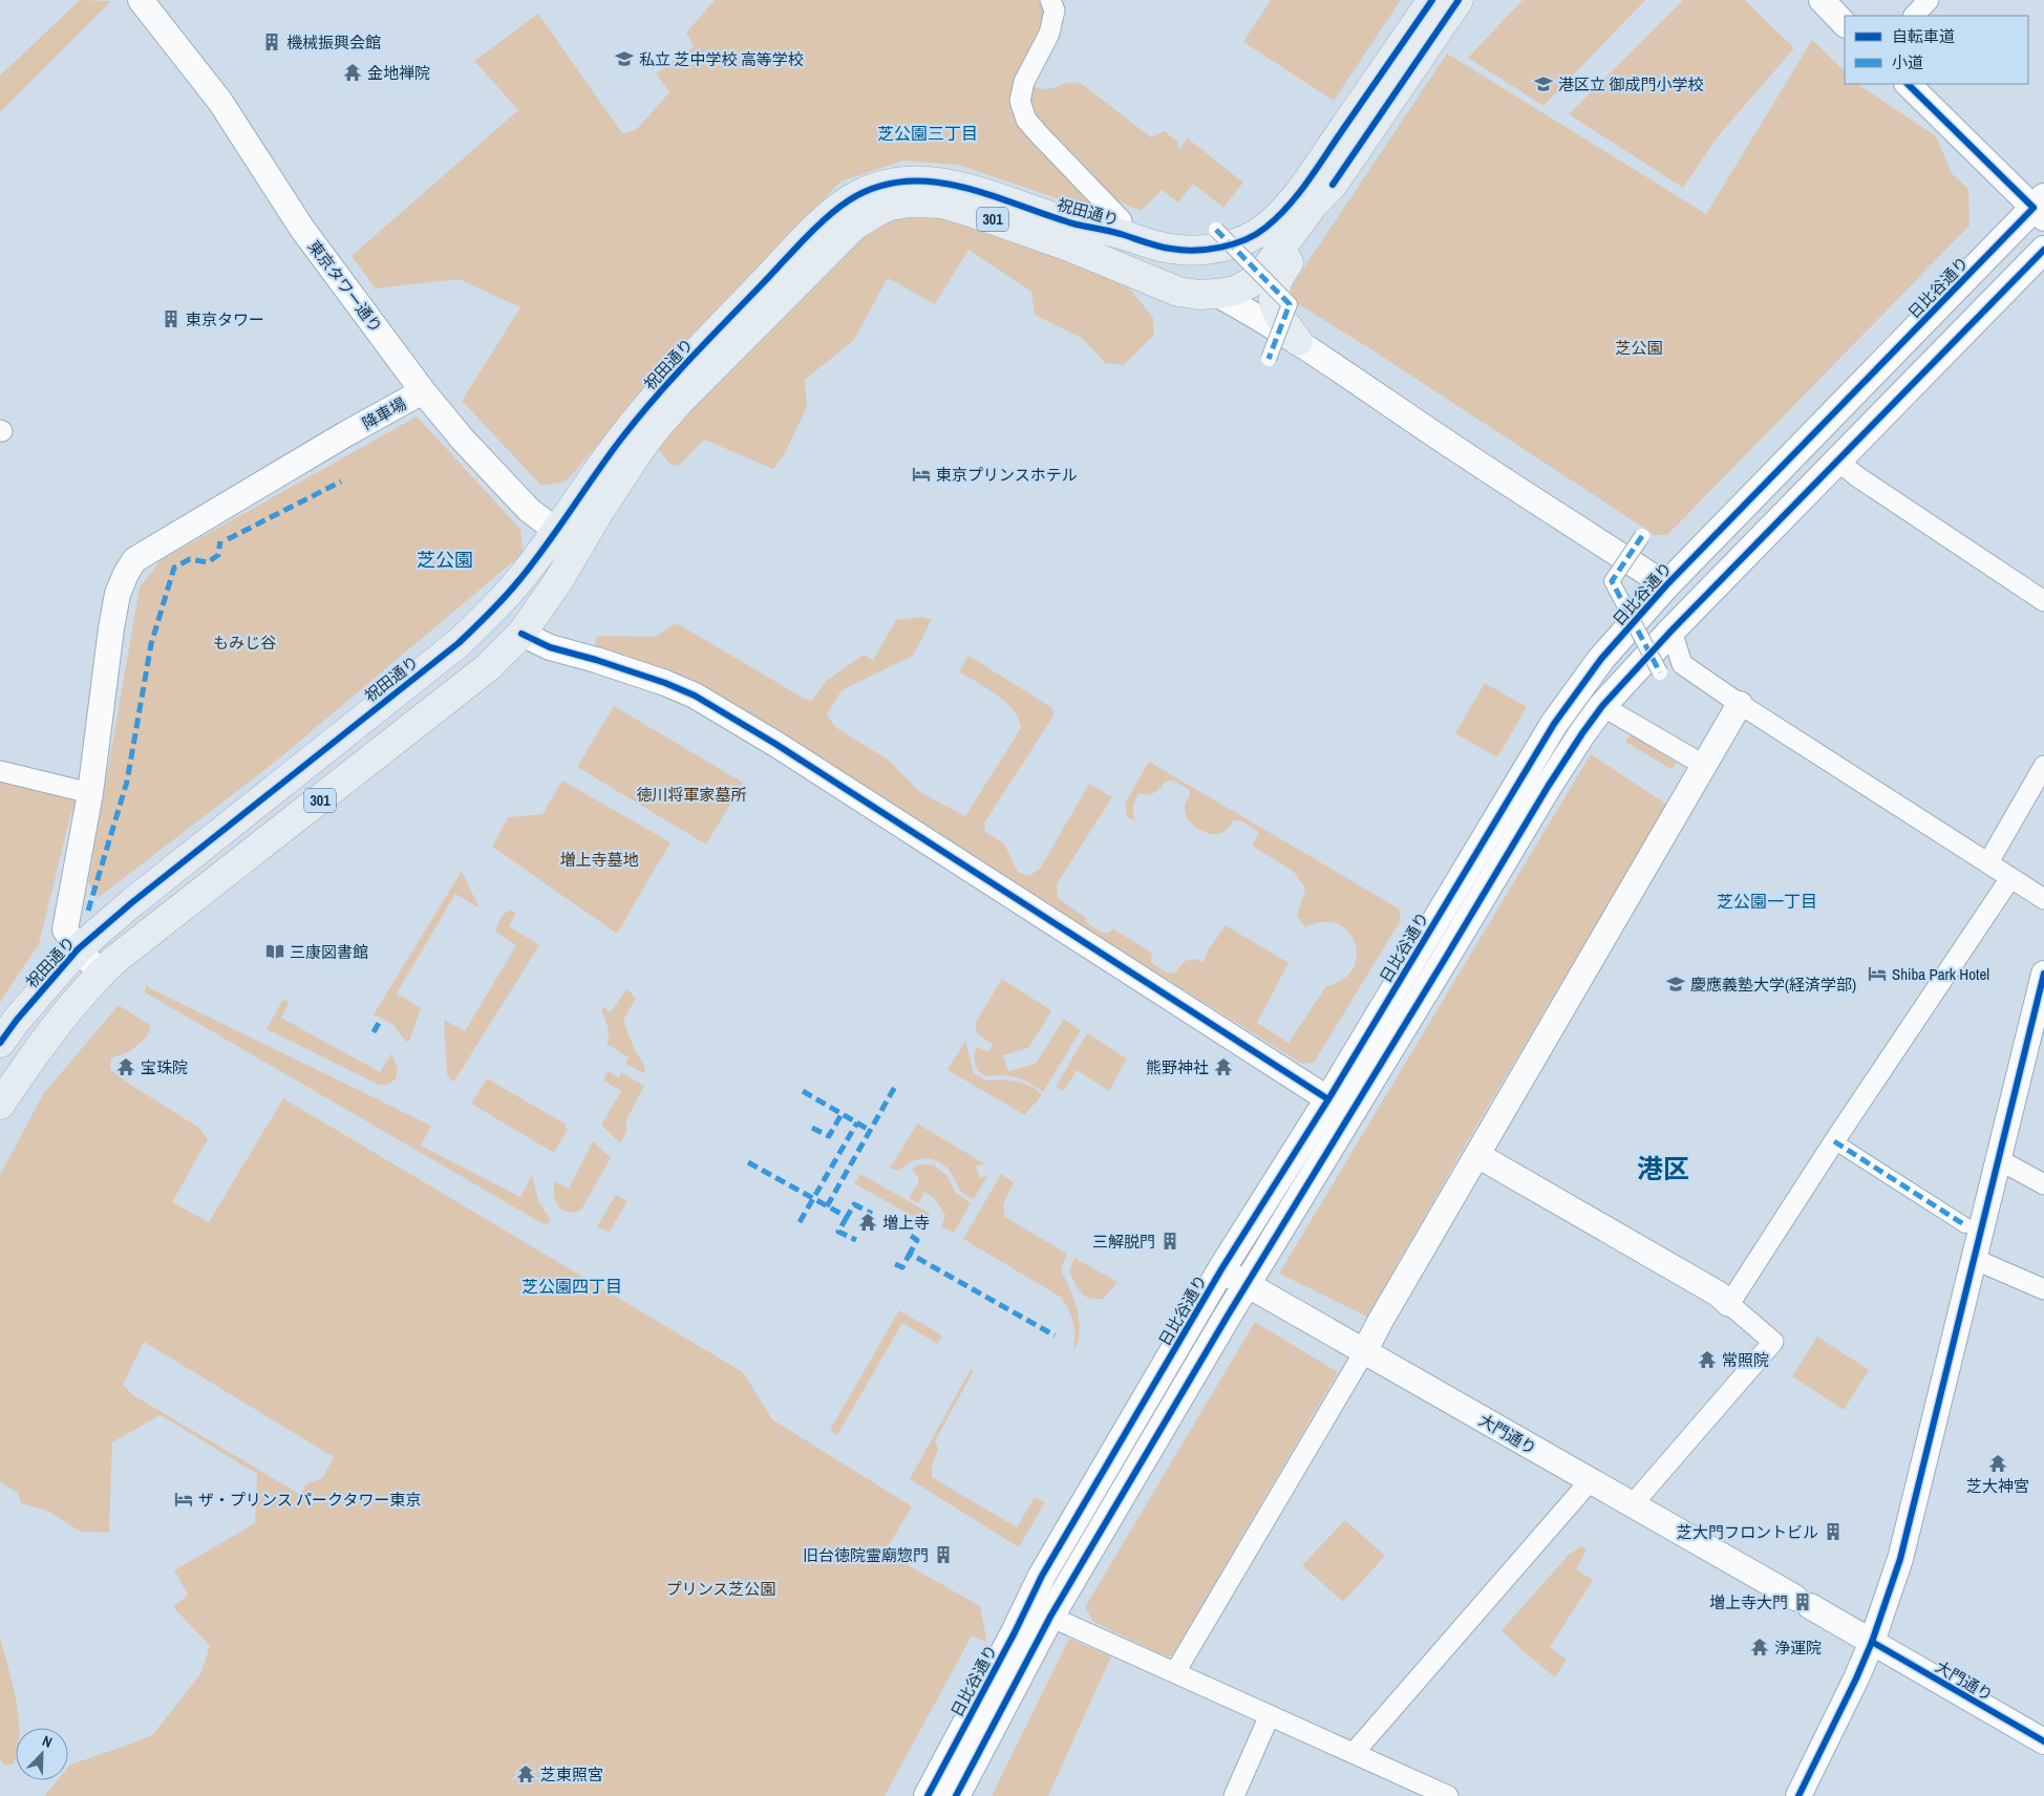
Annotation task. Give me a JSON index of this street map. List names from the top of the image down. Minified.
{"streets":{"main road":["祝田通り","301","日比谷通り"],"street":["東京タワー通り","降車場","大門通り"]},"crossings":[["祝田通り","東京タワー通り"],["祝田通り","降車場"],["301","東京タワー通り"],["301","降車場"],["東京タワー通り","降車場"],["日比谷通り","大門通り"]],"districts":["芝公園三丁目","芝公園","芝公園一丁目","港区","芝公園四丁目"],"parks":["芝公園","もみじ谷","徳川将軍家墓所","増上寺墓地","プリンス芝公園"],"places":{"building":["機械振興会館","東京タワー","三解脱門","芝大門フロントビル","旧台徳院霊廟惣門","増上寺大門"],"school or university":["私立 芝中学校 高等学校","港区立 御成門小学校","慶應義塾大学(経済学部)"],"temple":["金地禅院","宝珠院","熊野神社","増上寺","常照院","芝大神宮","浄運院","芝東照宮"],"hotel":["東京プリンスホテル","Shiba Park Hotel","ザ・プリンス パークタワー東京"],"library":["三康図書館"]},"legend":["自転車道","小道"],"north":"top right"}
